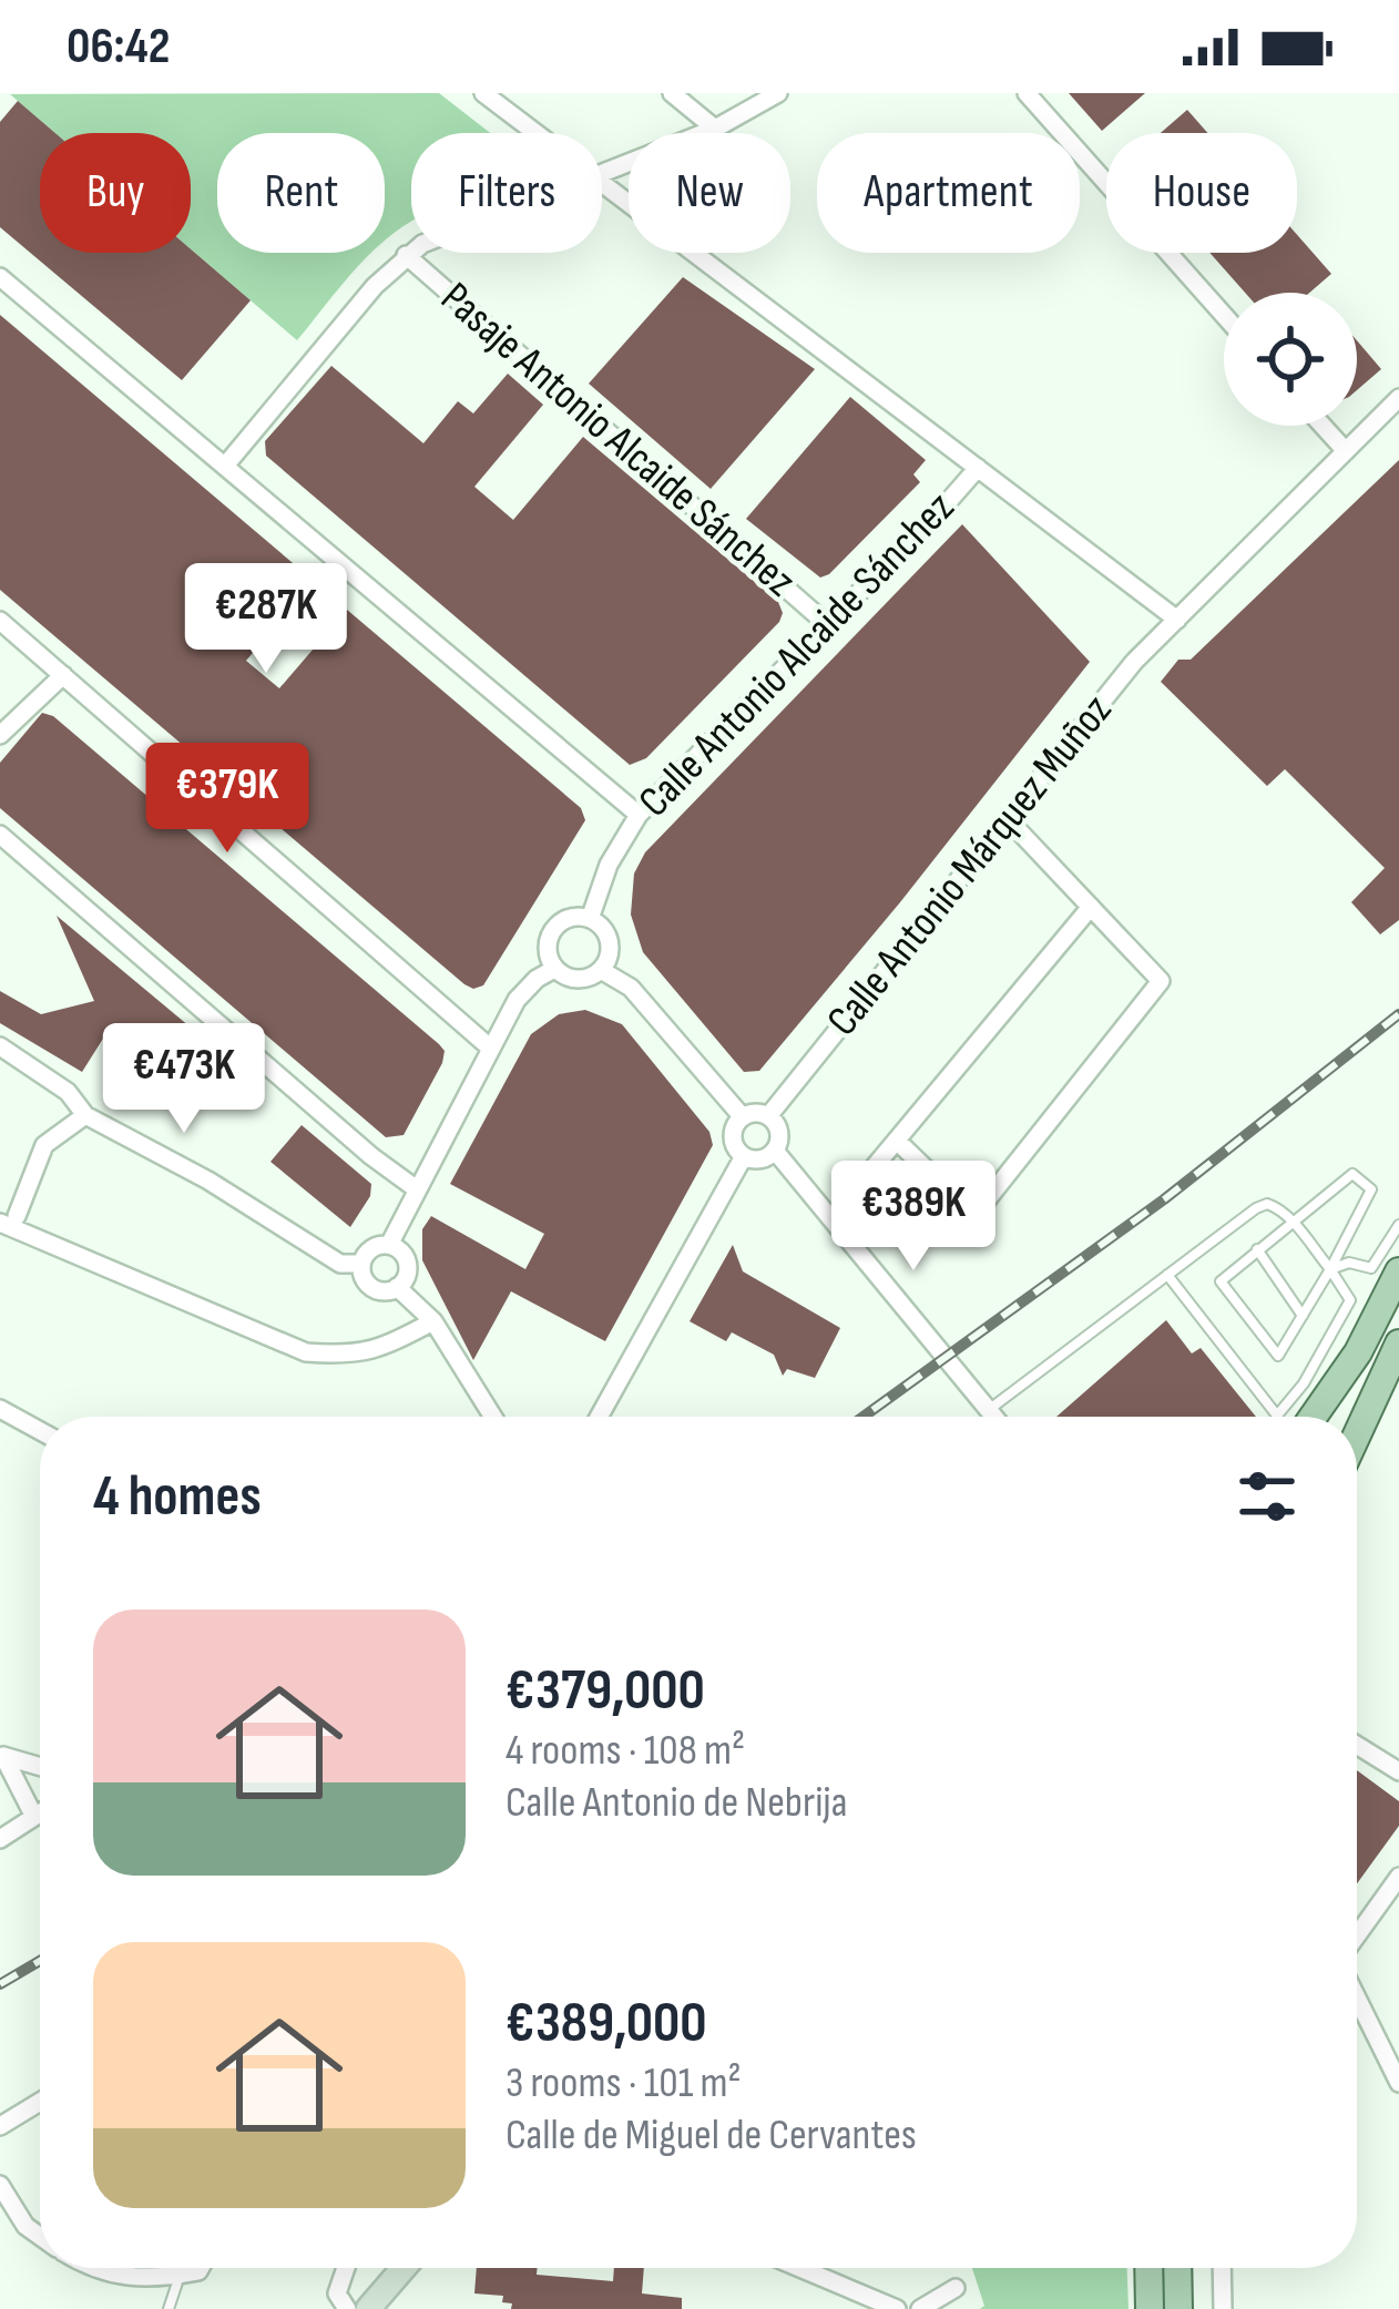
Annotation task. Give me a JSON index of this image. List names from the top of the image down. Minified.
{"streets":{"street":["Pasaje Antonio Alcaide Sánchez","Calle Antonio Alcaide Sánchez","Calle Antonio Márquez Muñoz"]},"crossings":[["Pasaje Antonio Alcaide Sánchez","Calle Antonio Alcaide Sánchez"]],"page":{"status":"06:42","chip":["Buy","Rent","Filters","New","Apartment","House"],"price":["€287K","€379K","€473K","€389K"],"heading":"4 homes","list":[{"name":"€379,000","note":"4 rooms · 108 m² · Calle Antonio de Nebrija"},{"name":"€389,000","note":"3 rooms · 101 m² · Calle de Miguel de Cervantes"}]}}
